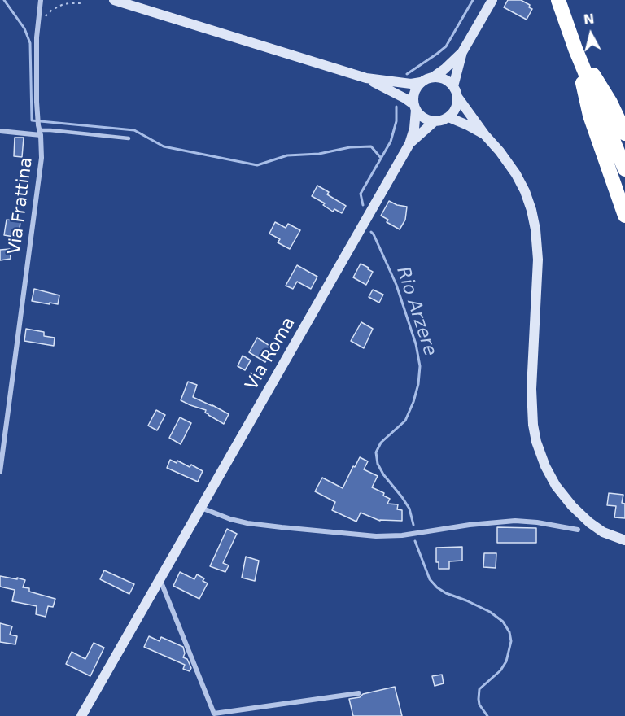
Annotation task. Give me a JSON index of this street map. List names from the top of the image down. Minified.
{"streets":{"main road":["Via Roma"],"street":["Via Frattina"]},"water":["Rio Arzere"],"north":"top"}
